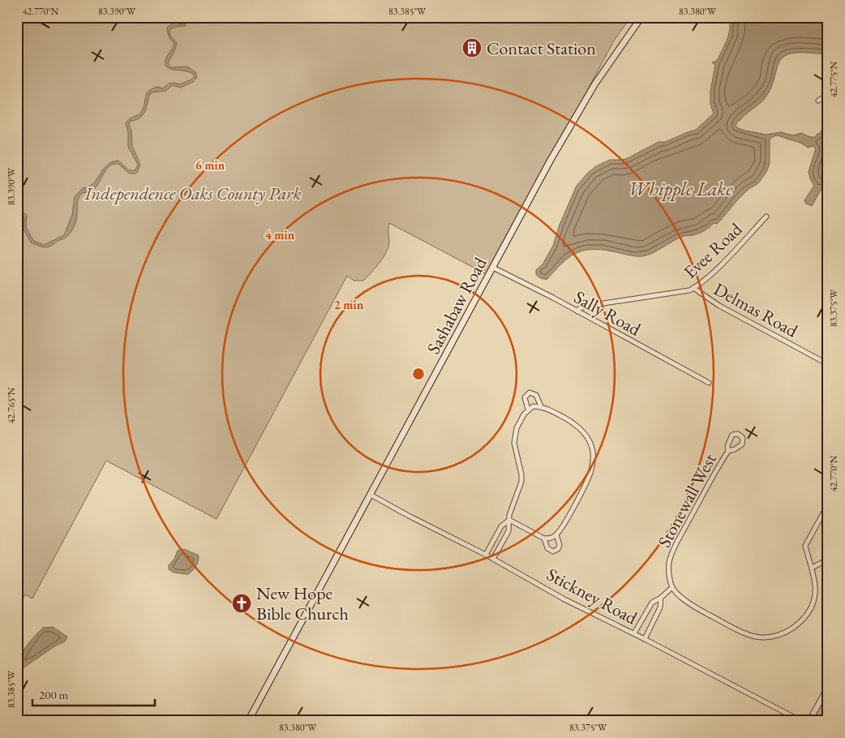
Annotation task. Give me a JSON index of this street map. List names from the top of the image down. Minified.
{"streets":{"main road":["Sashabaw Road"],"street":["Evee Road","Delmas Road","Sally Road","Stonewall West","Stickney Road"]},"crossings":[["Evee Road","Delmas Road"],["Evee Road","Sally Road"],["Sashabaw Road","Sally Road"],["Sashabaw Road","Stickney Road"]],"water":["Whipple Lake"],"parks":["Independence Oaks County Park"],"places":{"building":["Contact Station"],"church":["New Hope Bible Church"]},"scale_bar":"200 m","coordinates":["42.770°N","83.390°W","83.385°W","83.380°W","42.775°N","83.375°W","42.765°N"],"rings":["6 min","4 min","2 min"]}
